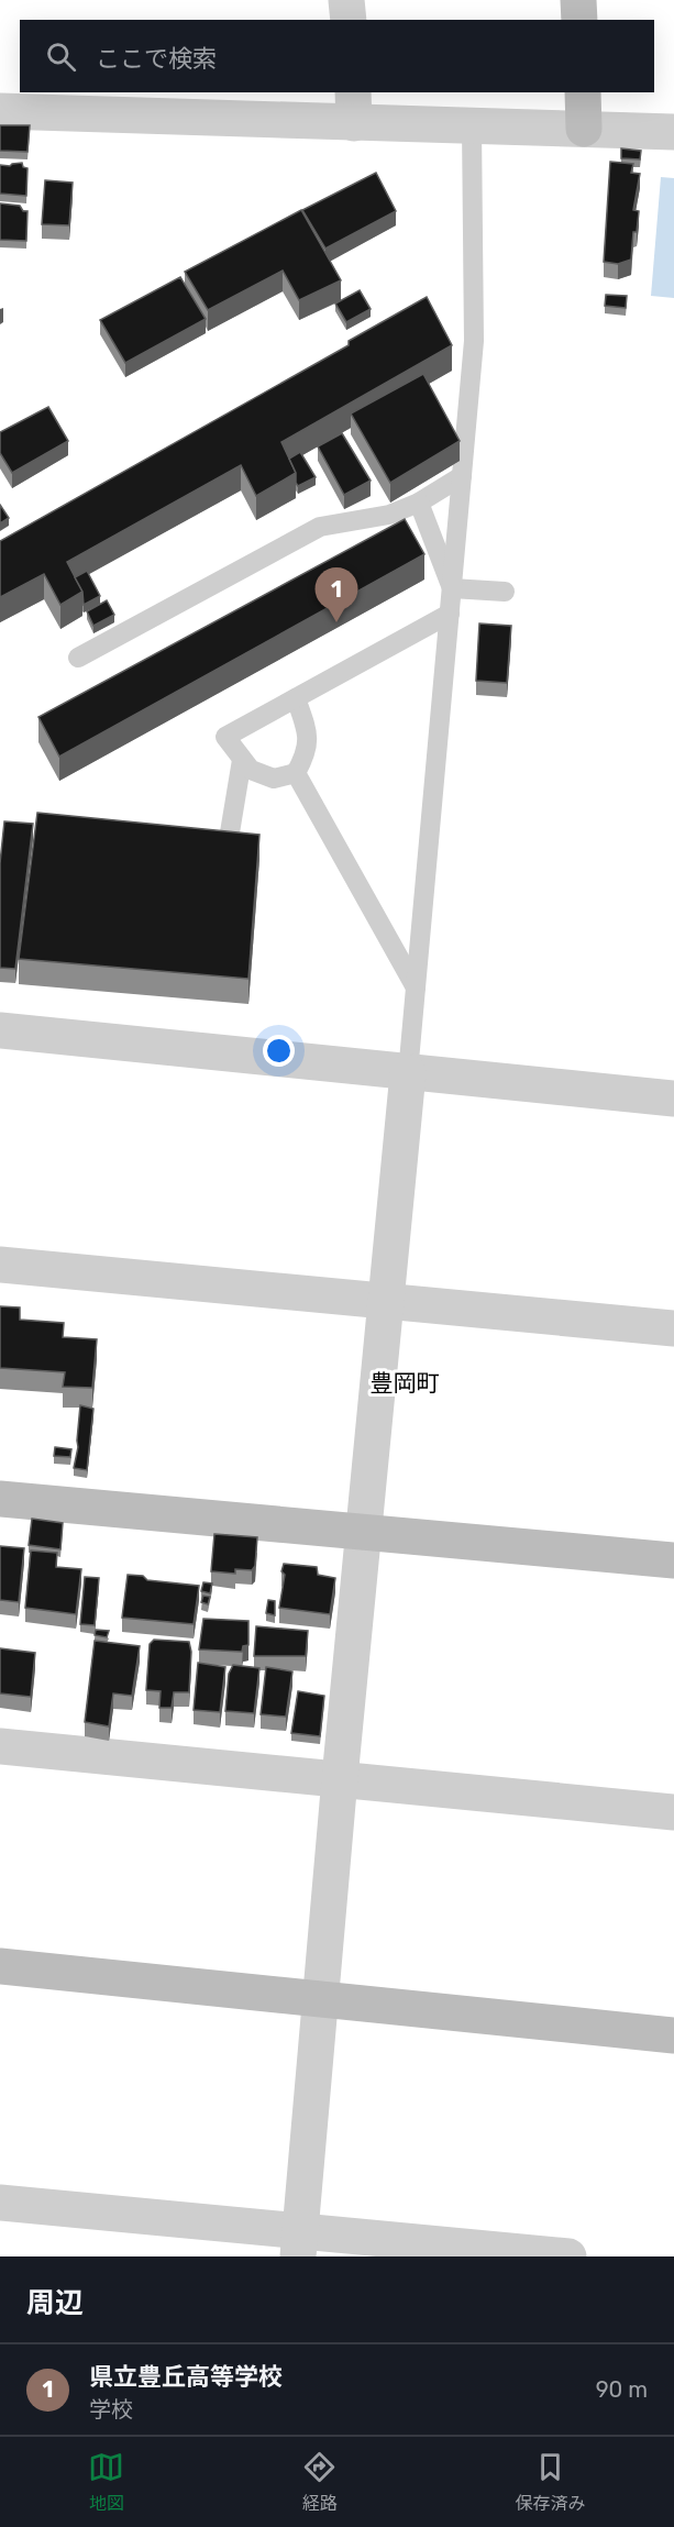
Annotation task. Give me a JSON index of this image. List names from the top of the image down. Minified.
{"districts":["豊岡町"],"page":{"search":"ここで検索","pins":"1","heading":"周辺","list":[{"mark":"1","name":"県立豊丘高等学校","note":"学校","value":"90 m"}],"nav":["地図","経路","保存済み"]}}
